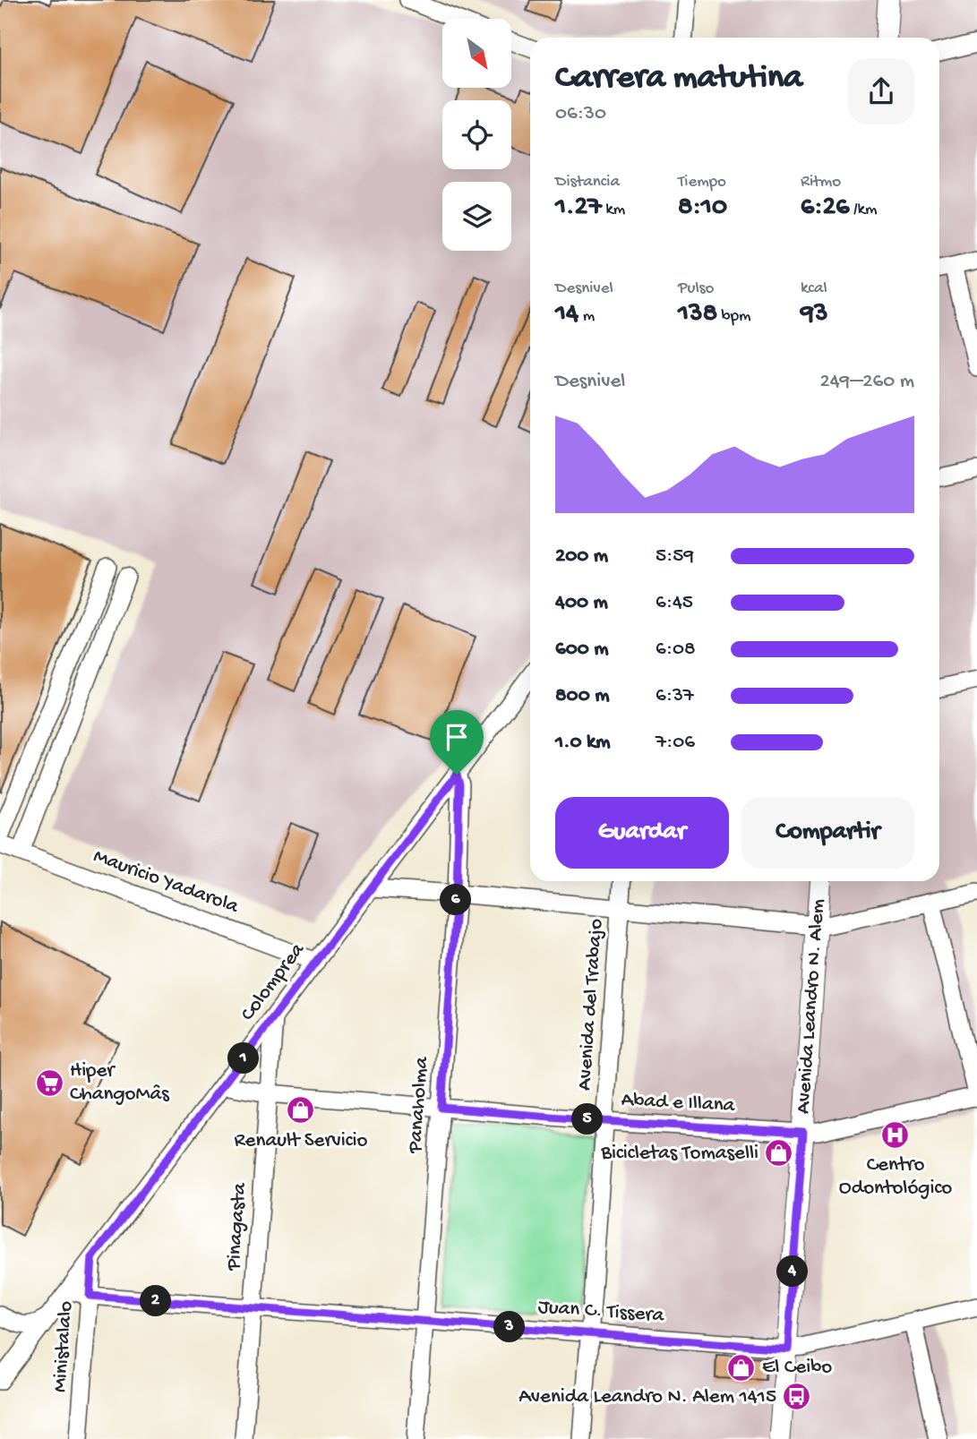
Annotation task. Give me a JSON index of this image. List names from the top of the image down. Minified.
{"streets":{"main road":["Avenida Leandro N. Alem"],"street":["Mauricio Yadarola","Colomprea","Avenida del Trabajo","Abad e Illana","Panaholma","Pinagasta","Juan C. Tissera","Ministalalo"]},"crossings":[["Mauricio Yadarola","Colomprea"],["Colomprea","Abad e Illana"],["Colomprea","Panaholma"],["Colomprea","Pinagasta"],["Colomprea","Juan C. Tissera"],["Colomprea","Ministalalo"],["Avenida del Trabajo","Abad e Illana"],["Avenida del Trabajo","Juan C. Tissera"],["Avenida Leandro N. Alem","Abad e Illana"],["Avenida Leandro N. Alem","Juan C. Tissera"],["Abad e Illana","Panaholma"],["Abad e Illana","Pinagasta"],["Panaholma","Juan C. Tissera"],["Pinagasta","Juan C. Tissera"],["Juan C. Tissera","Ministalalo"]],"places":{"supermarket":["Hiper ChangoMâs"],"shop":["Renault Servicio","Bicicletas Tomaselli","El Ceibo"],"hospital":["Centro Odontológico"],"bus stop":["Avenida Leandro N. Alem 1415"]},"north":"bottom right","page":{"heading":["Carrera matutina","06:30"],"stats":[["Distancia","1.27 km"],["Tiempo","8:10"],["Ritmo","6:26 /km"],["Desnivel","14 m"],["Pulso","138 bpm"],["kcal","93"]],"chart":["Desnivel","249–260 m"],"list":[{"name":"200 m","note":"5:59"},{"name":"400 m","note":"6:45"},{"name":"600 m","note":"6:08"},{"name":"800 m","note":"6:37"},{"name":"1.0 km","note":"7:06"}],"buttons":["Guardar","Compartir"],"pins":["6","1","5","4","2","3"]}}
